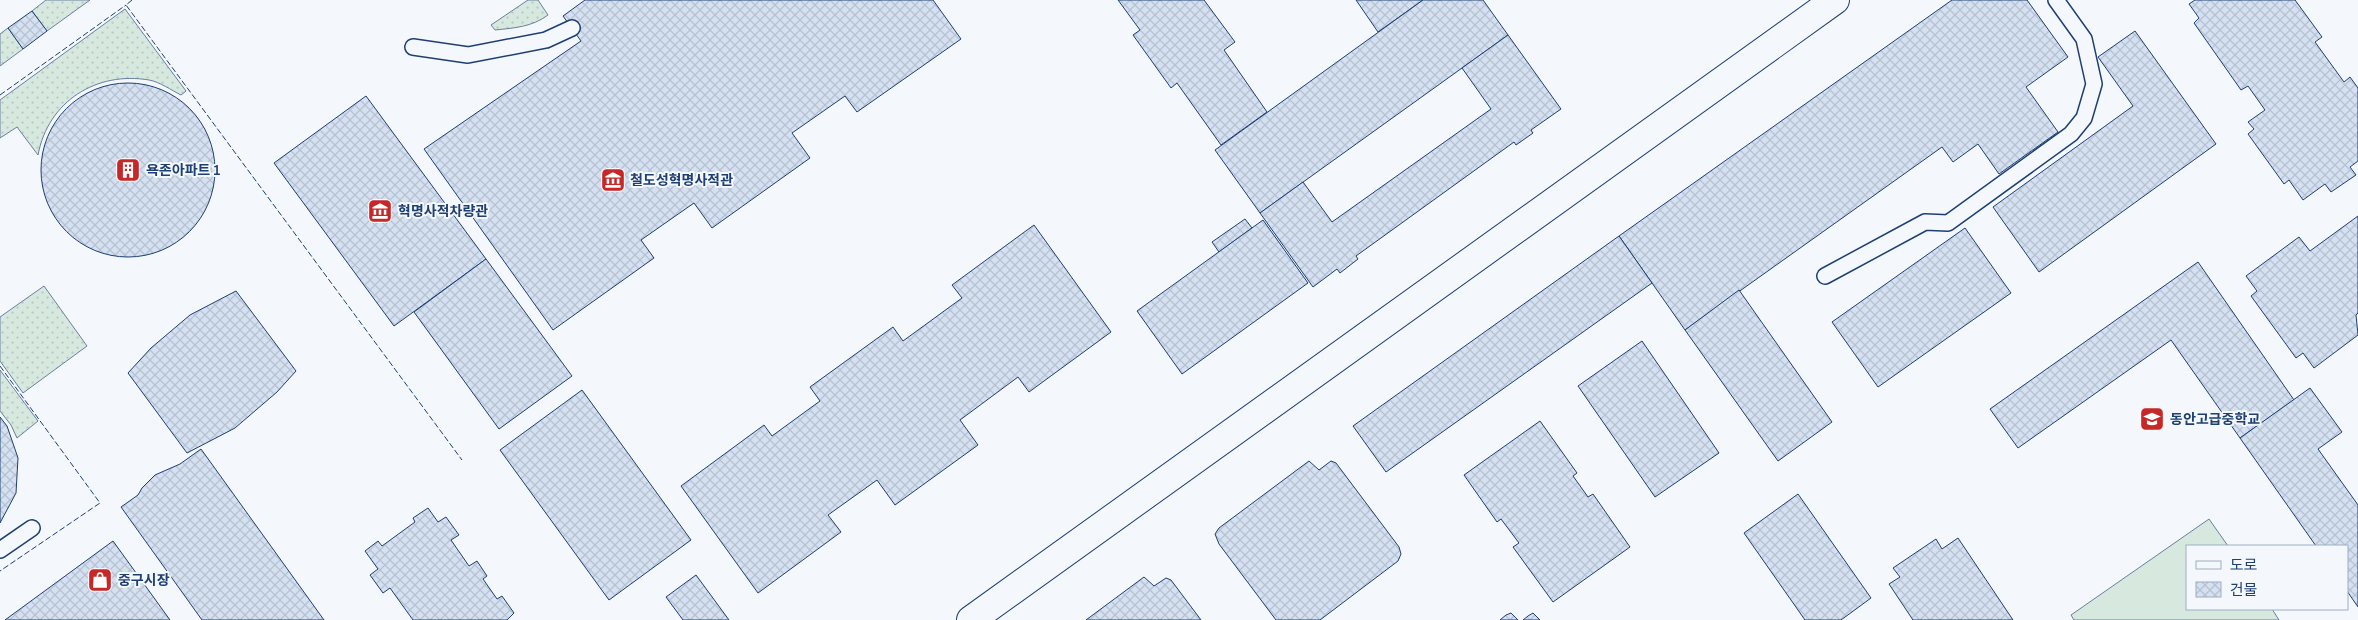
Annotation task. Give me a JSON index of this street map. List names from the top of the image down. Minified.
{"places":{"building":["욕존아파트 1"],"museum":["철도성혁명사적관","혁명사적차량관"],"school or university":["동안고급중학교"],"shop":["중구시장"]},"legend":["도로","건물"]}
